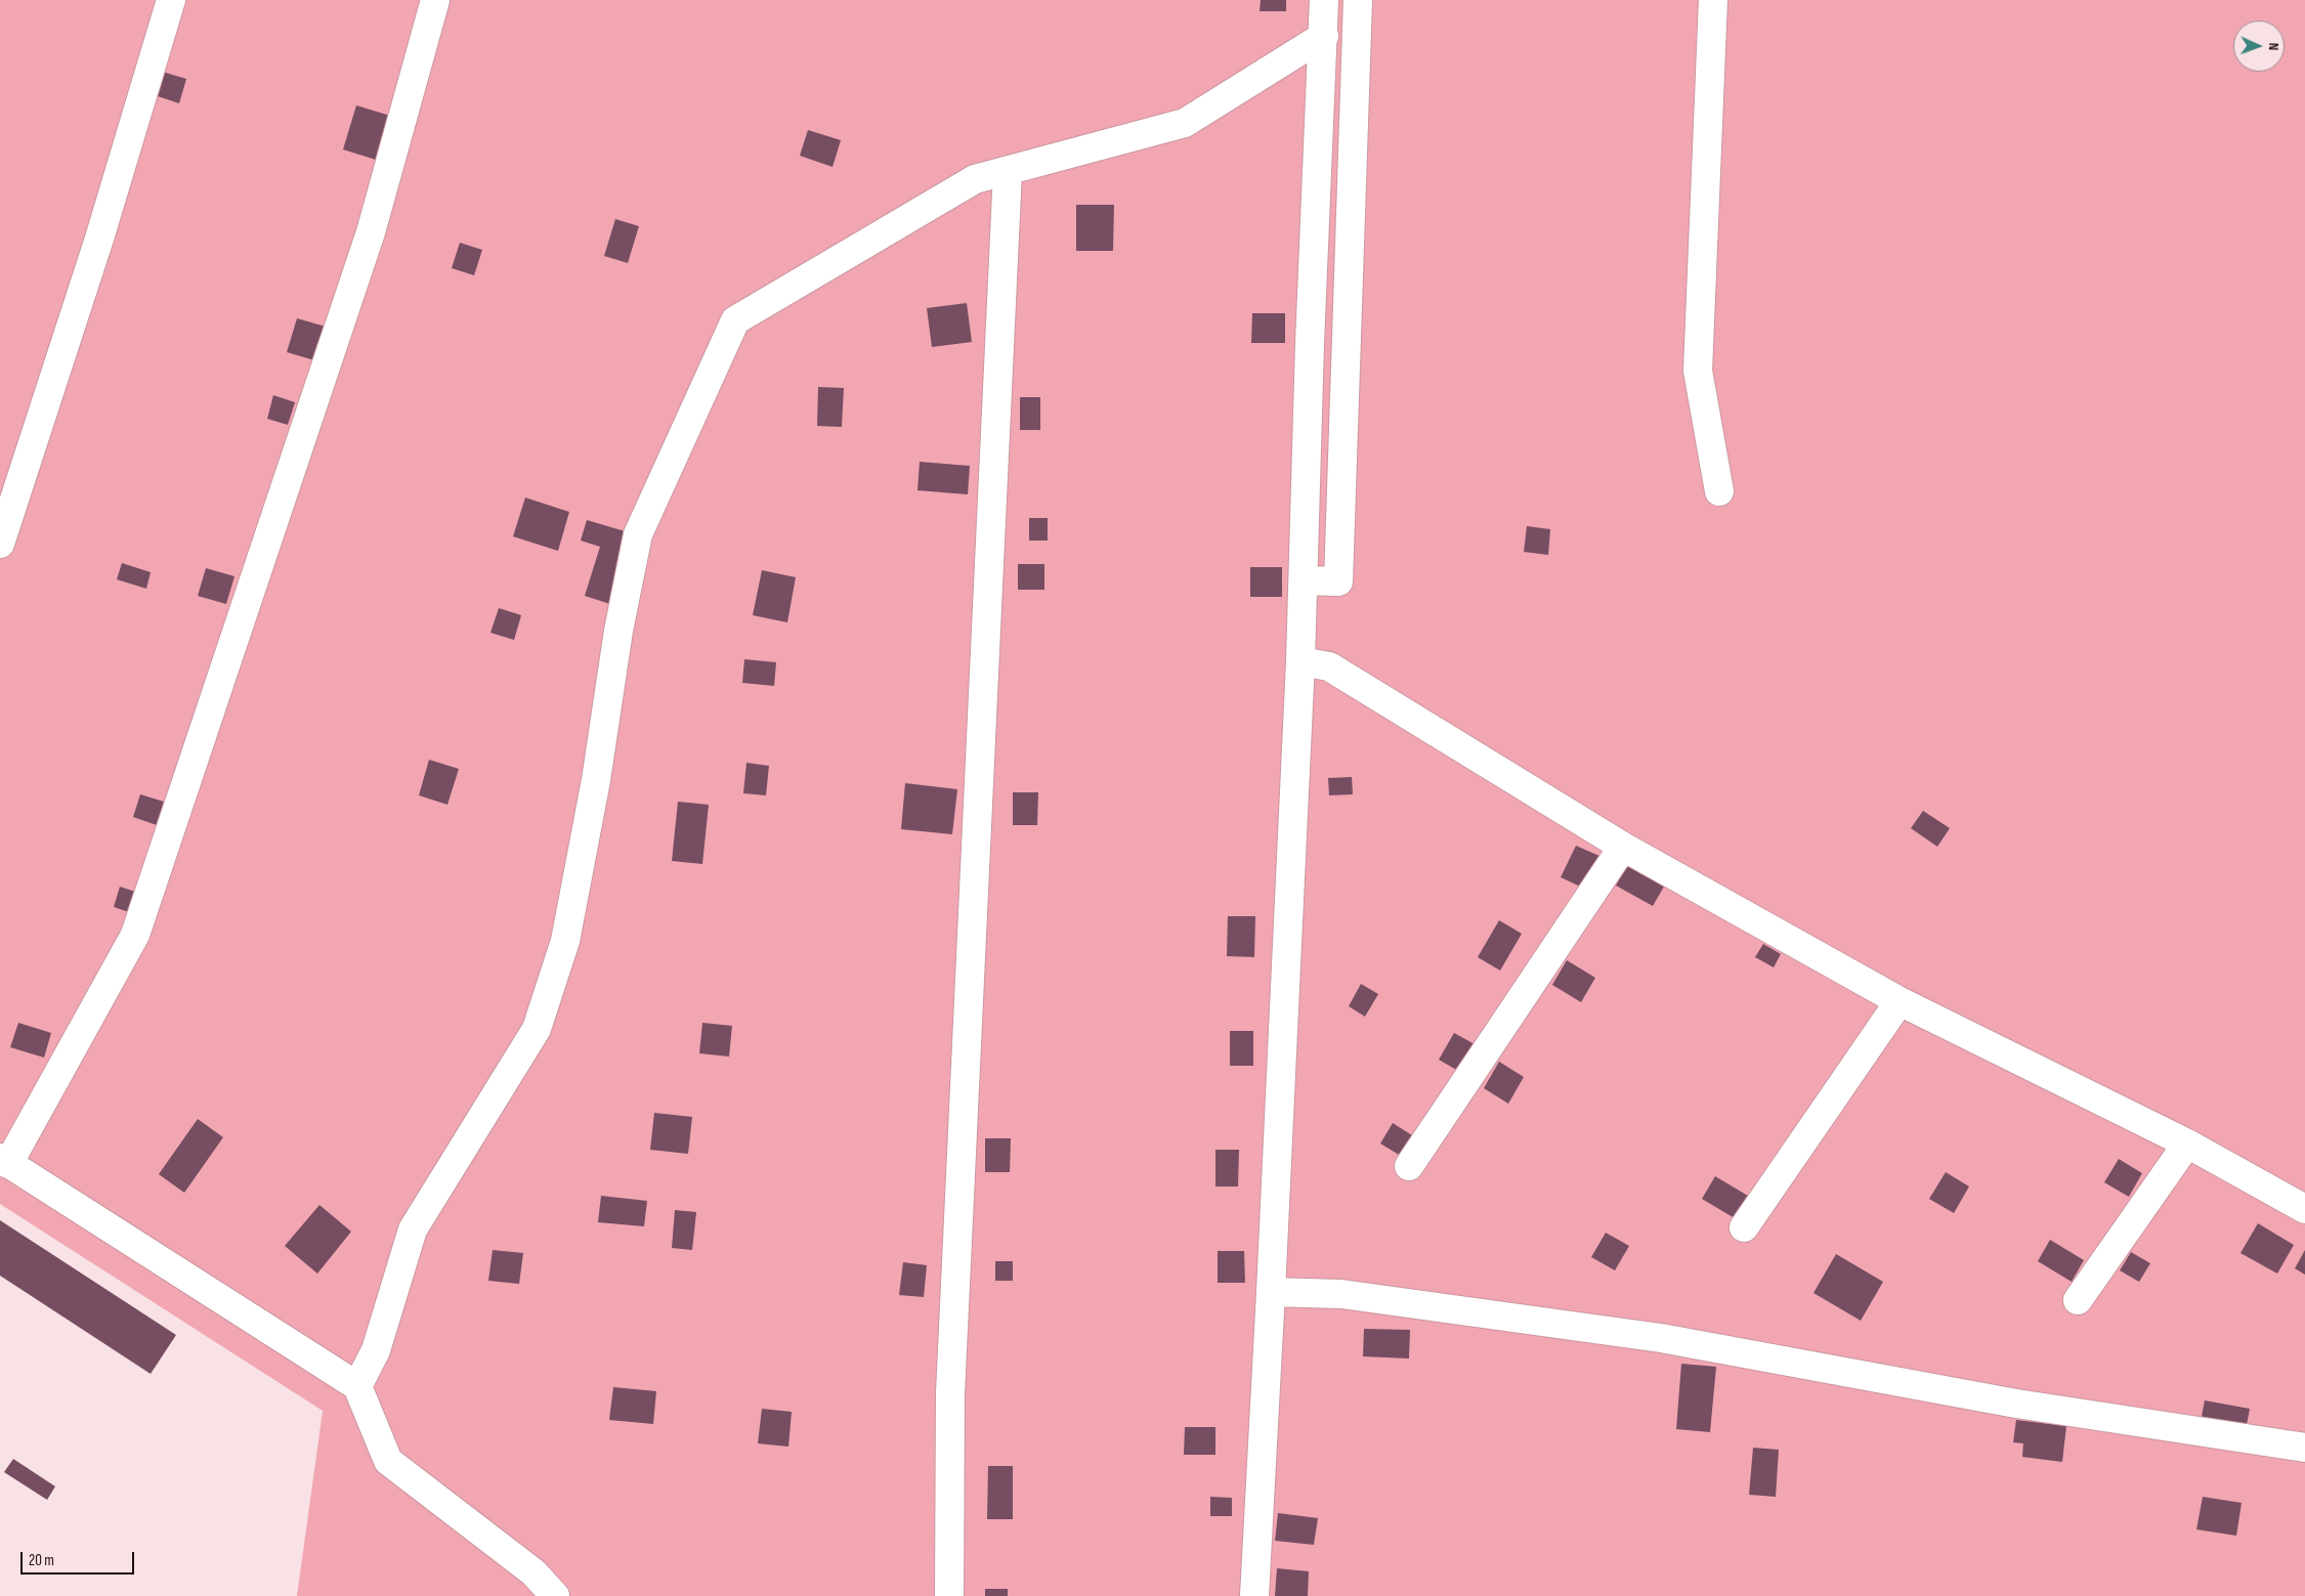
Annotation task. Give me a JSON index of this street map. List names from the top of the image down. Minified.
{"scale_bar":"20 m","north":"right"}
